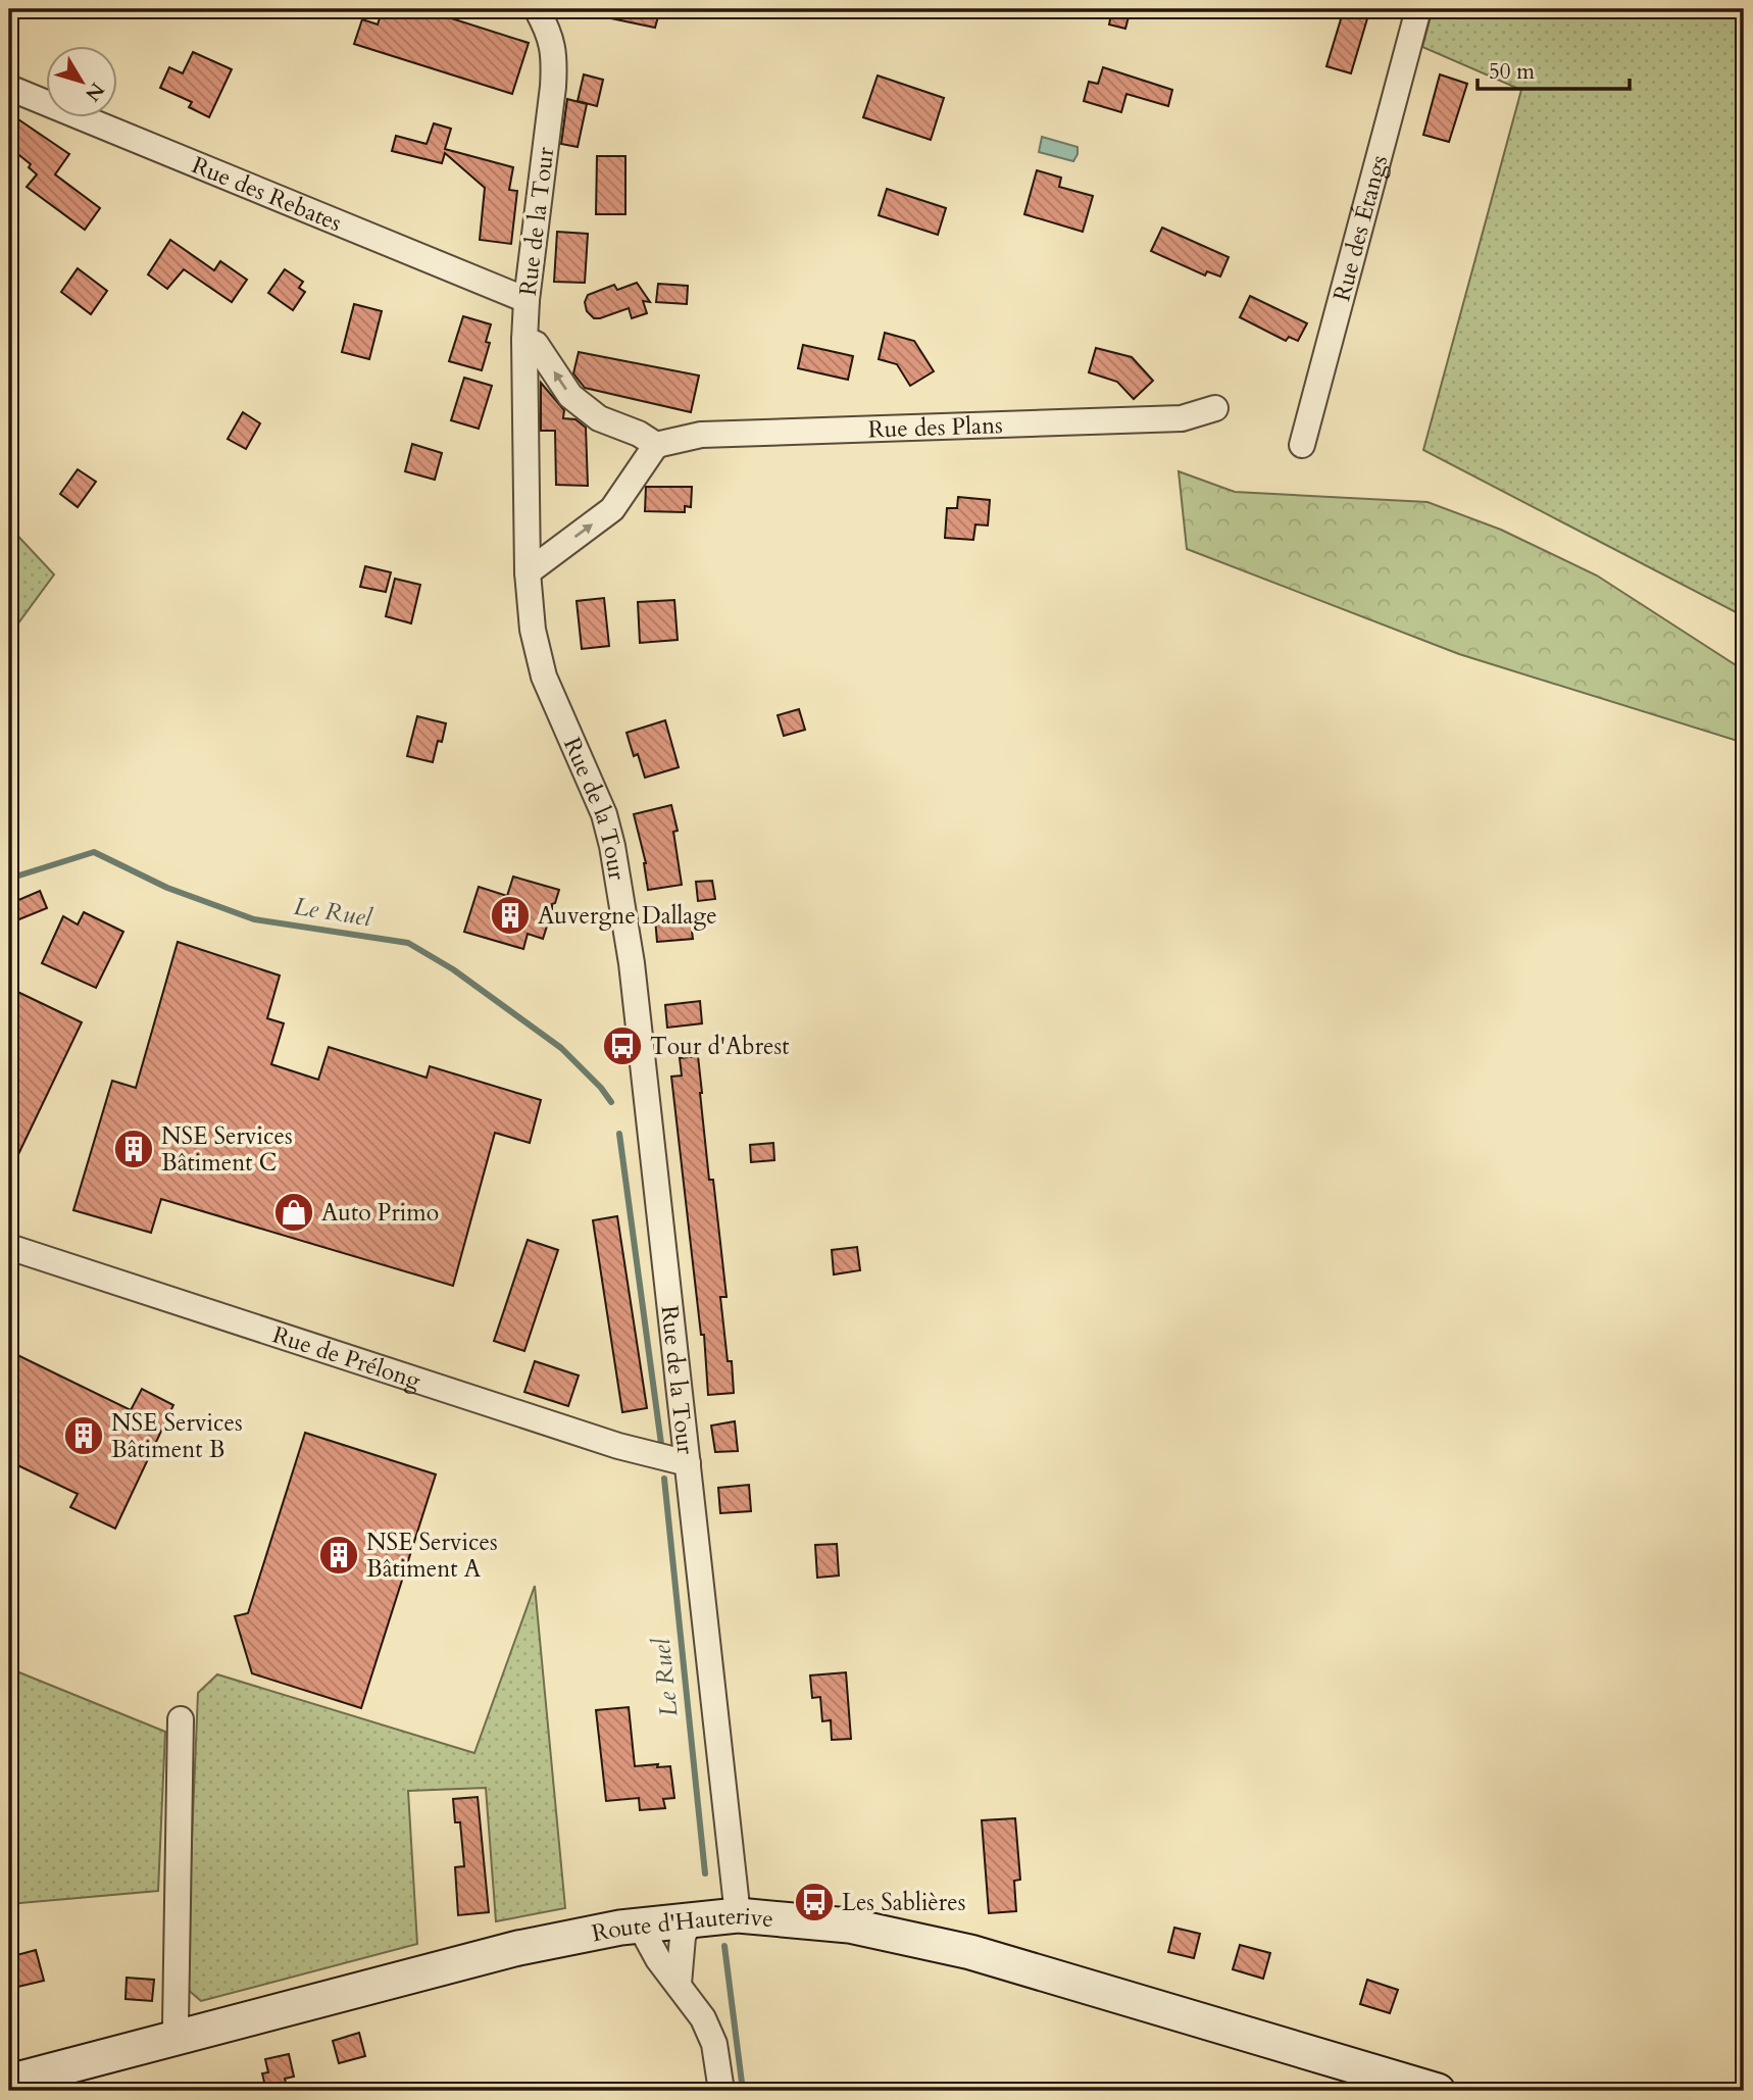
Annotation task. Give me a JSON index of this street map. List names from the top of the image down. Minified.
{"streets":{"main road":["Route d'Hauterive"],"street":["Rue des Rebates","Rue de la Tour","Rue des Étangs","Rue des Plans","Rue de Prélong"]},"crossings":[["Rue des Rebates","Rue de la Tour"],["Rue de la Tour","Rue de Prélong"],["Rue de la Tour","Route d'Hauterive"]],"water":["Le Ruel"],"places":{"building":["Auvergne Dallage","NSE Services Bâtiment C","NSE Services Bâtiment B","NSE Services Bâtiment A"],"bus stop":["Tour d'Abrest","Les Sablières"],"shop":["Auto Primo"]},"scale_bar":"50 m","north":"bottom right"}
